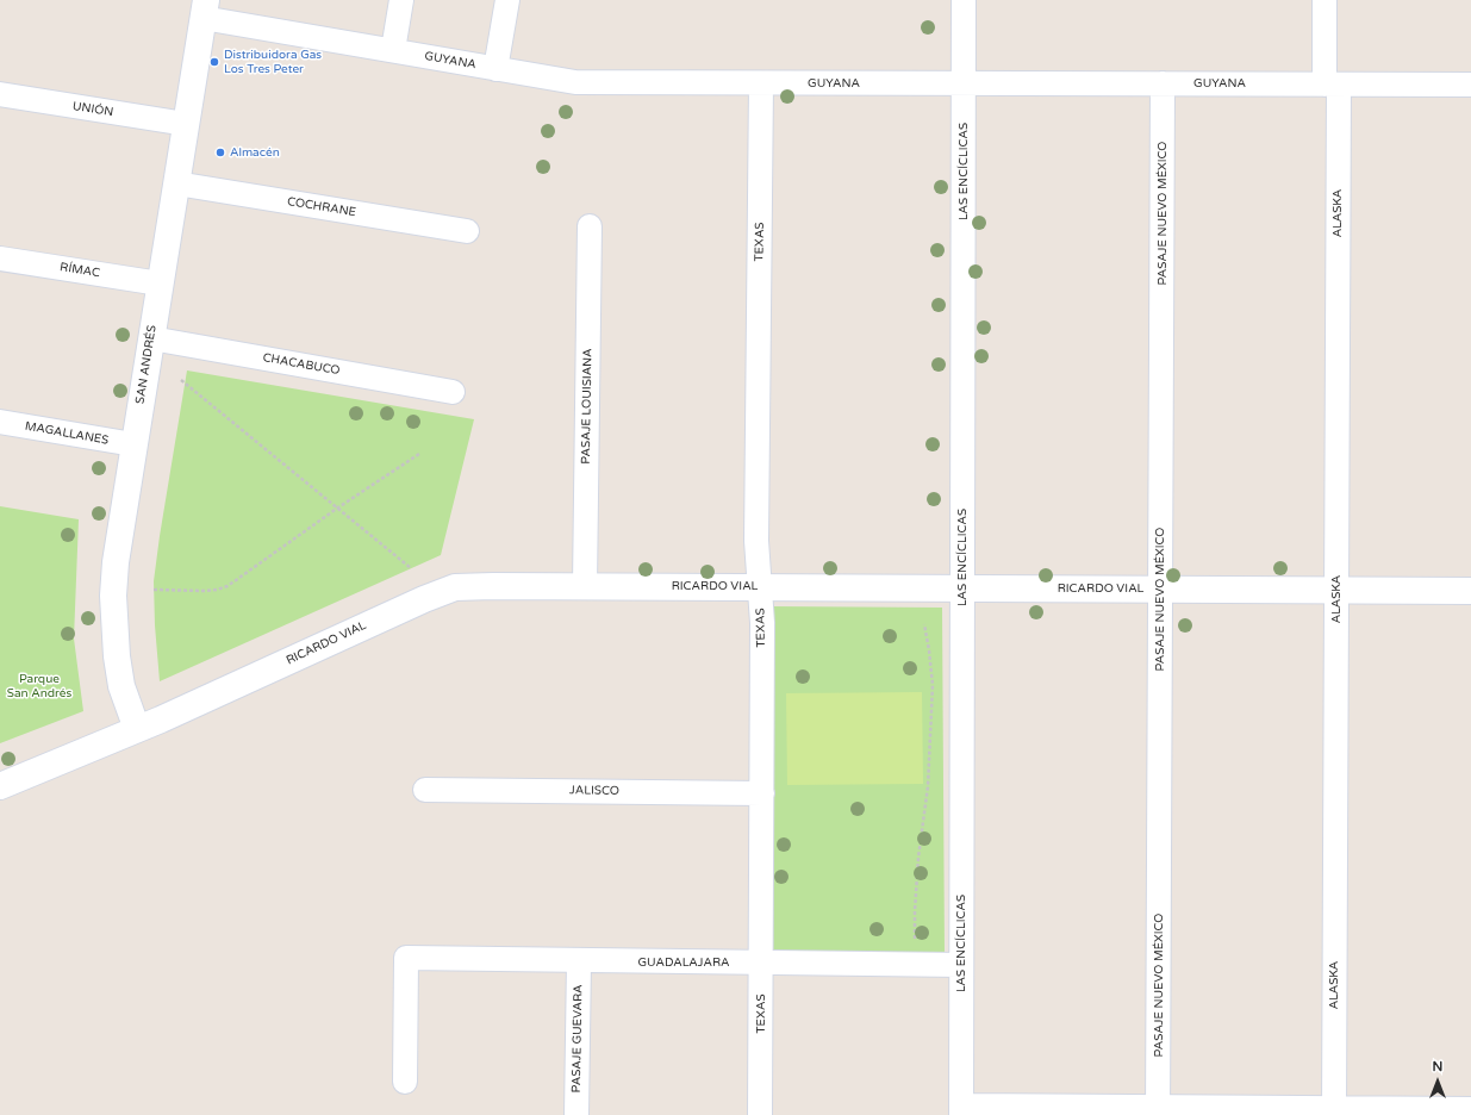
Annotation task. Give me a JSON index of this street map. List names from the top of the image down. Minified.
{"streets":{"street":["GUYANA","UNIÓN","LAS ENCÍCLICAS","COCHRANE","PASAJE NUEVO MÉXICO","ALASKA","TEXAS","RÍMAC","SAN ANDRÉS","CHACABUCO","PASAJE LOUISIANA","MAGALLANES","RICARDO VIAL","JALISCO","GUADALAJARA","PASAJE GUEVARA"]},"crossings":[["GUYANA","LAS ENCÍCLICAS"],["GUYANA","PASAJE NUEVO MÉXICO"],["GUYANA","ALASKA"],["GUYANA","TEXAS"],["GUYANA","SAN ANDRÉS"],["UNIÓN","SAN ANDRÉS"],["LAS ENCÍCLICAS","RICARDO VIAL"],["LAS ENCÍCLICAS","GUADALAJARA"],["COCHRANE","SAN ANDRÉS"],["PASAJE NUEVO MÉXICO","RICARDO VIAL"],["ALASKA","RICARDO VIAL"],["TEXAS","RICARDO VIAL"],["TEXAS","JALISCO"],["TEXAS","GUADALAJARA"],["RÍMAC","SAN ANDRÉS"],["SAN ANDRÉS","CHACABUCO"],["SAN ANDRÉS","MAGALLANES"],["SAN ANDRÉS","RICARDO VIAL"],["PASAJE LOUISIANA","RICARDO VIAL"],["GUADALAJARA","PASAJE GUEVARA"]],"parks":["Parque San Andrés"],"places":["Distribuidora Gas Los Tres Peter","Almacén"],"north":"top"}
